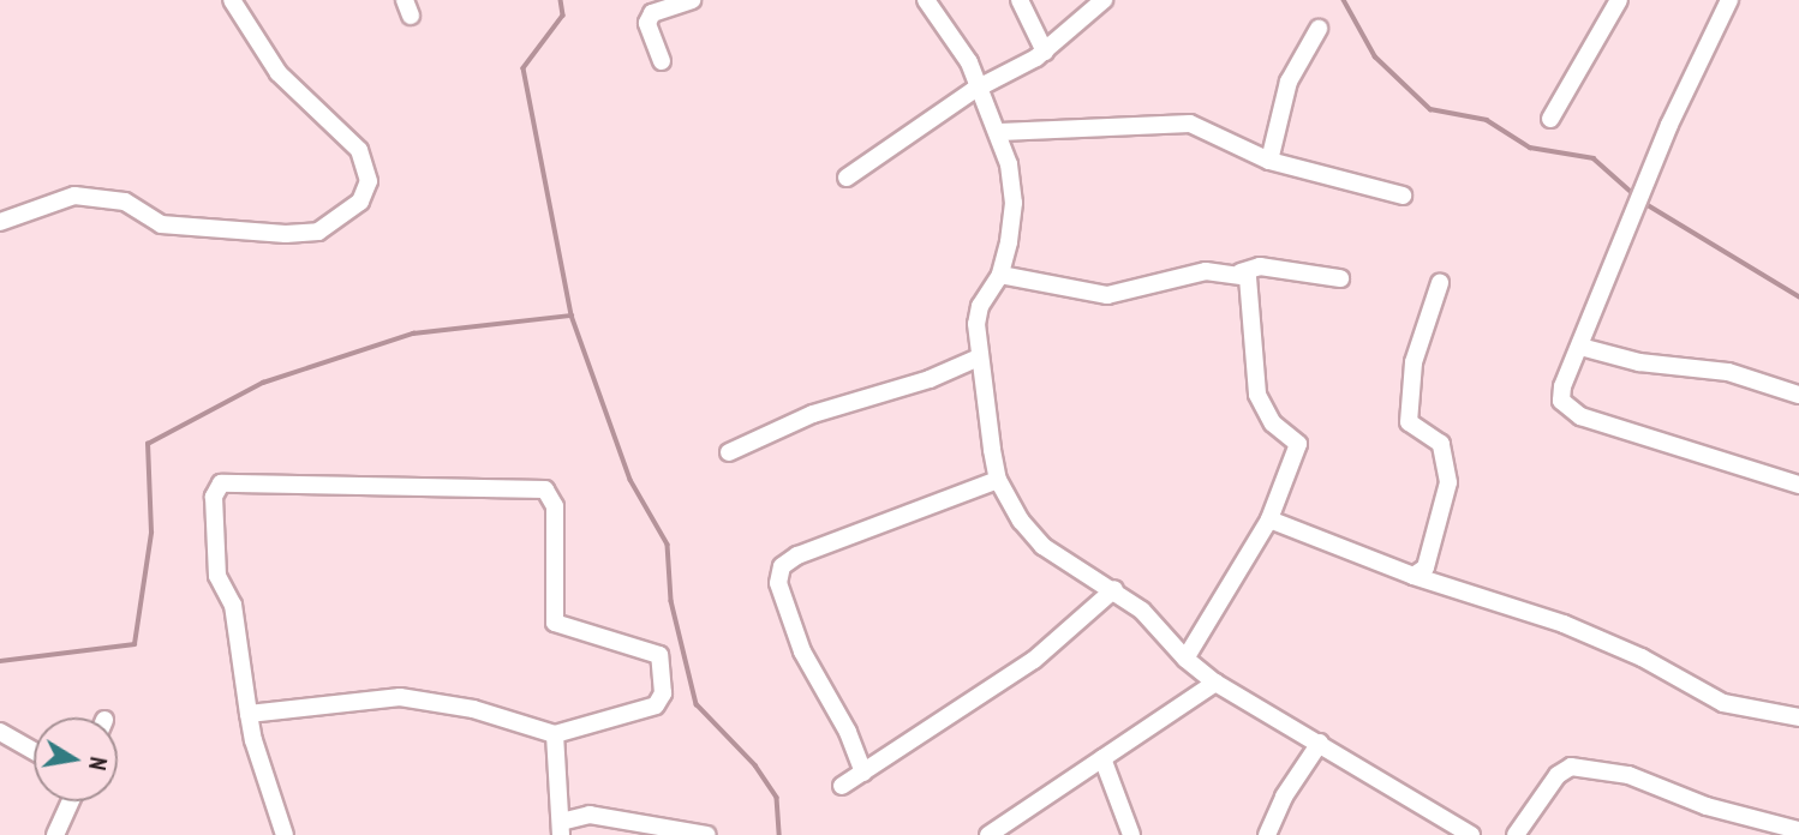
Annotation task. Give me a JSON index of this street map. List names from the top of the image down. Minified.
{"north":"right"}
